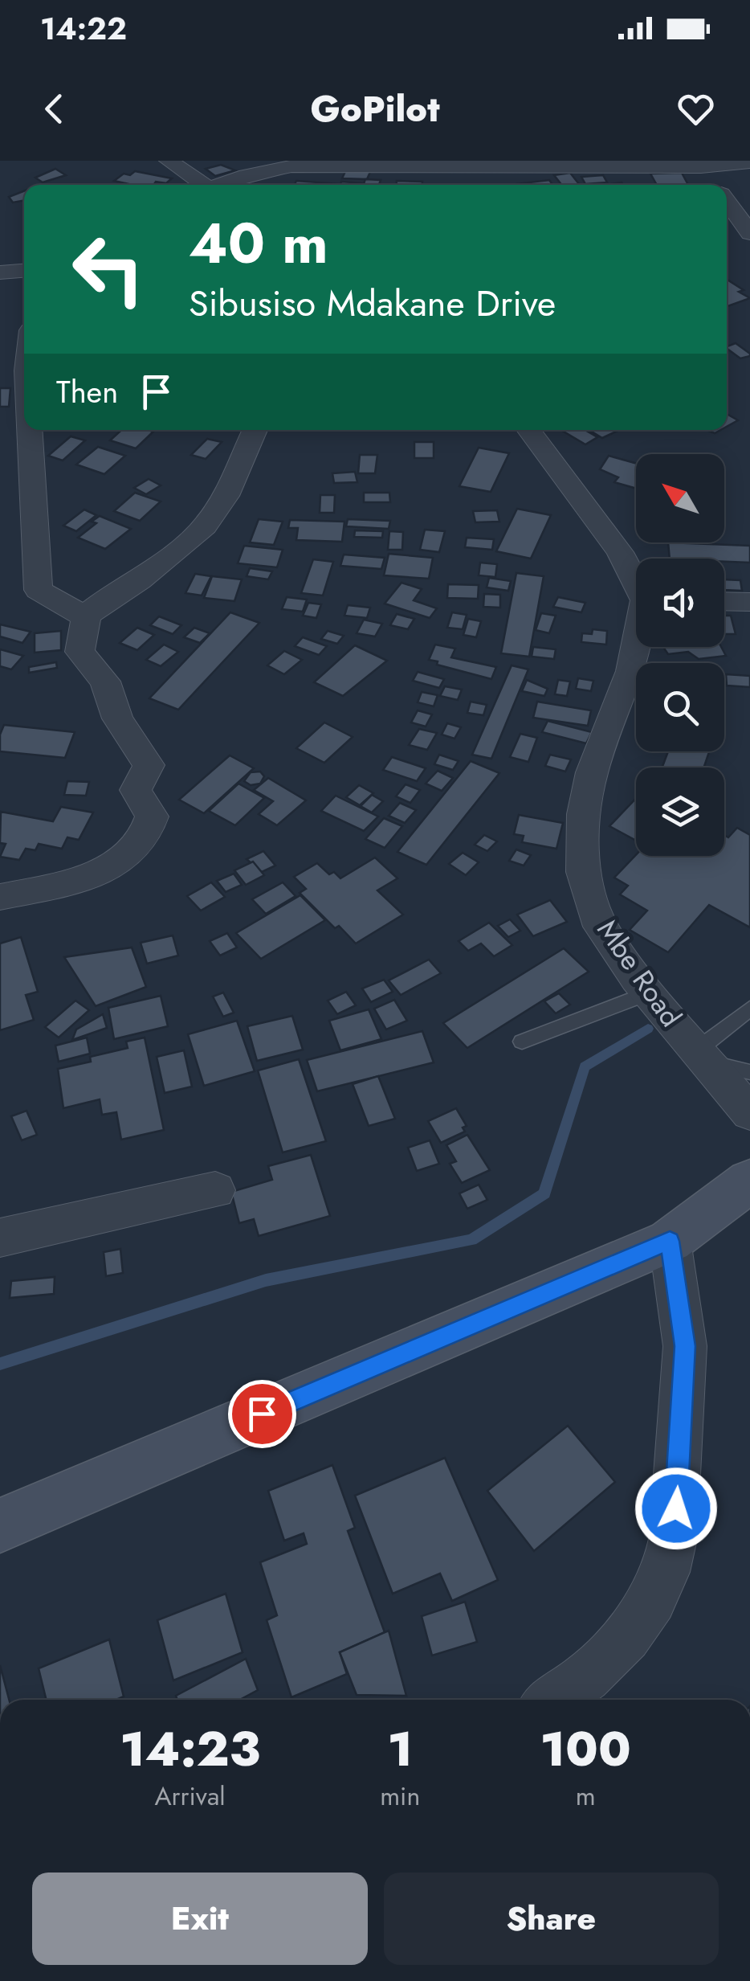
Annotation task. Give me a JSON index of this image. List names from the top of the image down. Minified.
{"streets":{"street":["Mbe Road"]},"north":"top left","page":{"status":"14:22","header":"GoPilot","turn":["40 m","Sibusiso Mdakane Drive"],"then":"Then","eta":["14:23","Arrival","1","min","100","m"],"buttons":["Exit","Share"]}}
